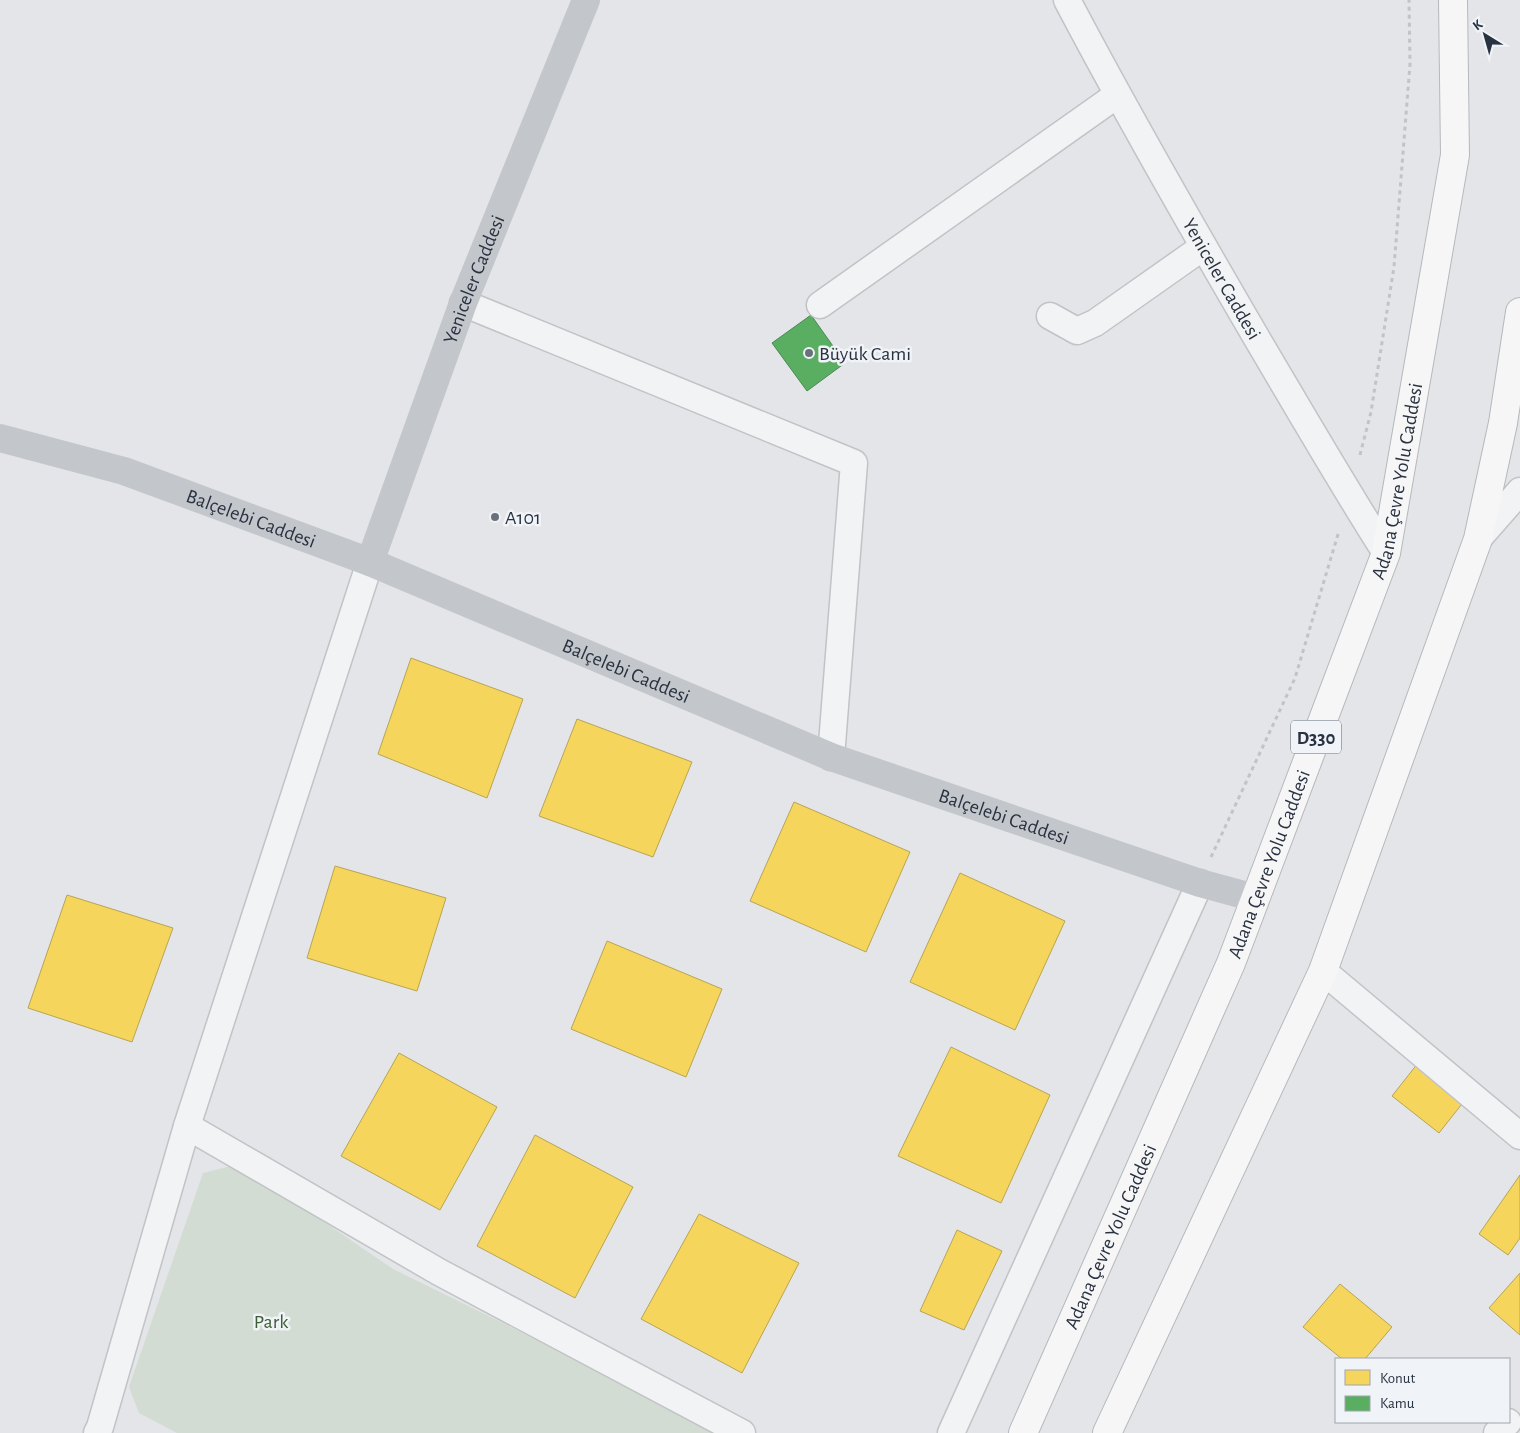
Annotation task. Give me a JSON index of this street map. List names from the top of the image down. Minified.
{"streets":{"highway":["Adana Çevre Yolu Caddesi","D330"],"street":["Yeniceler Caddesi","Balçelebi Caddesi"]},"crossings":[["Yeniceler Caddesi","Adana Çevre Yolu Caddesi"],["Yeniceler Caddesi","Balçelebi Caddesi"],["Adana Çevre Yolu Caddesi","Balçelebi Caddesi"]],"parks":["Park"],"places":["Büyük Cami","A101"],"legend":["Konut","Kamu"],"north":"top left"}
